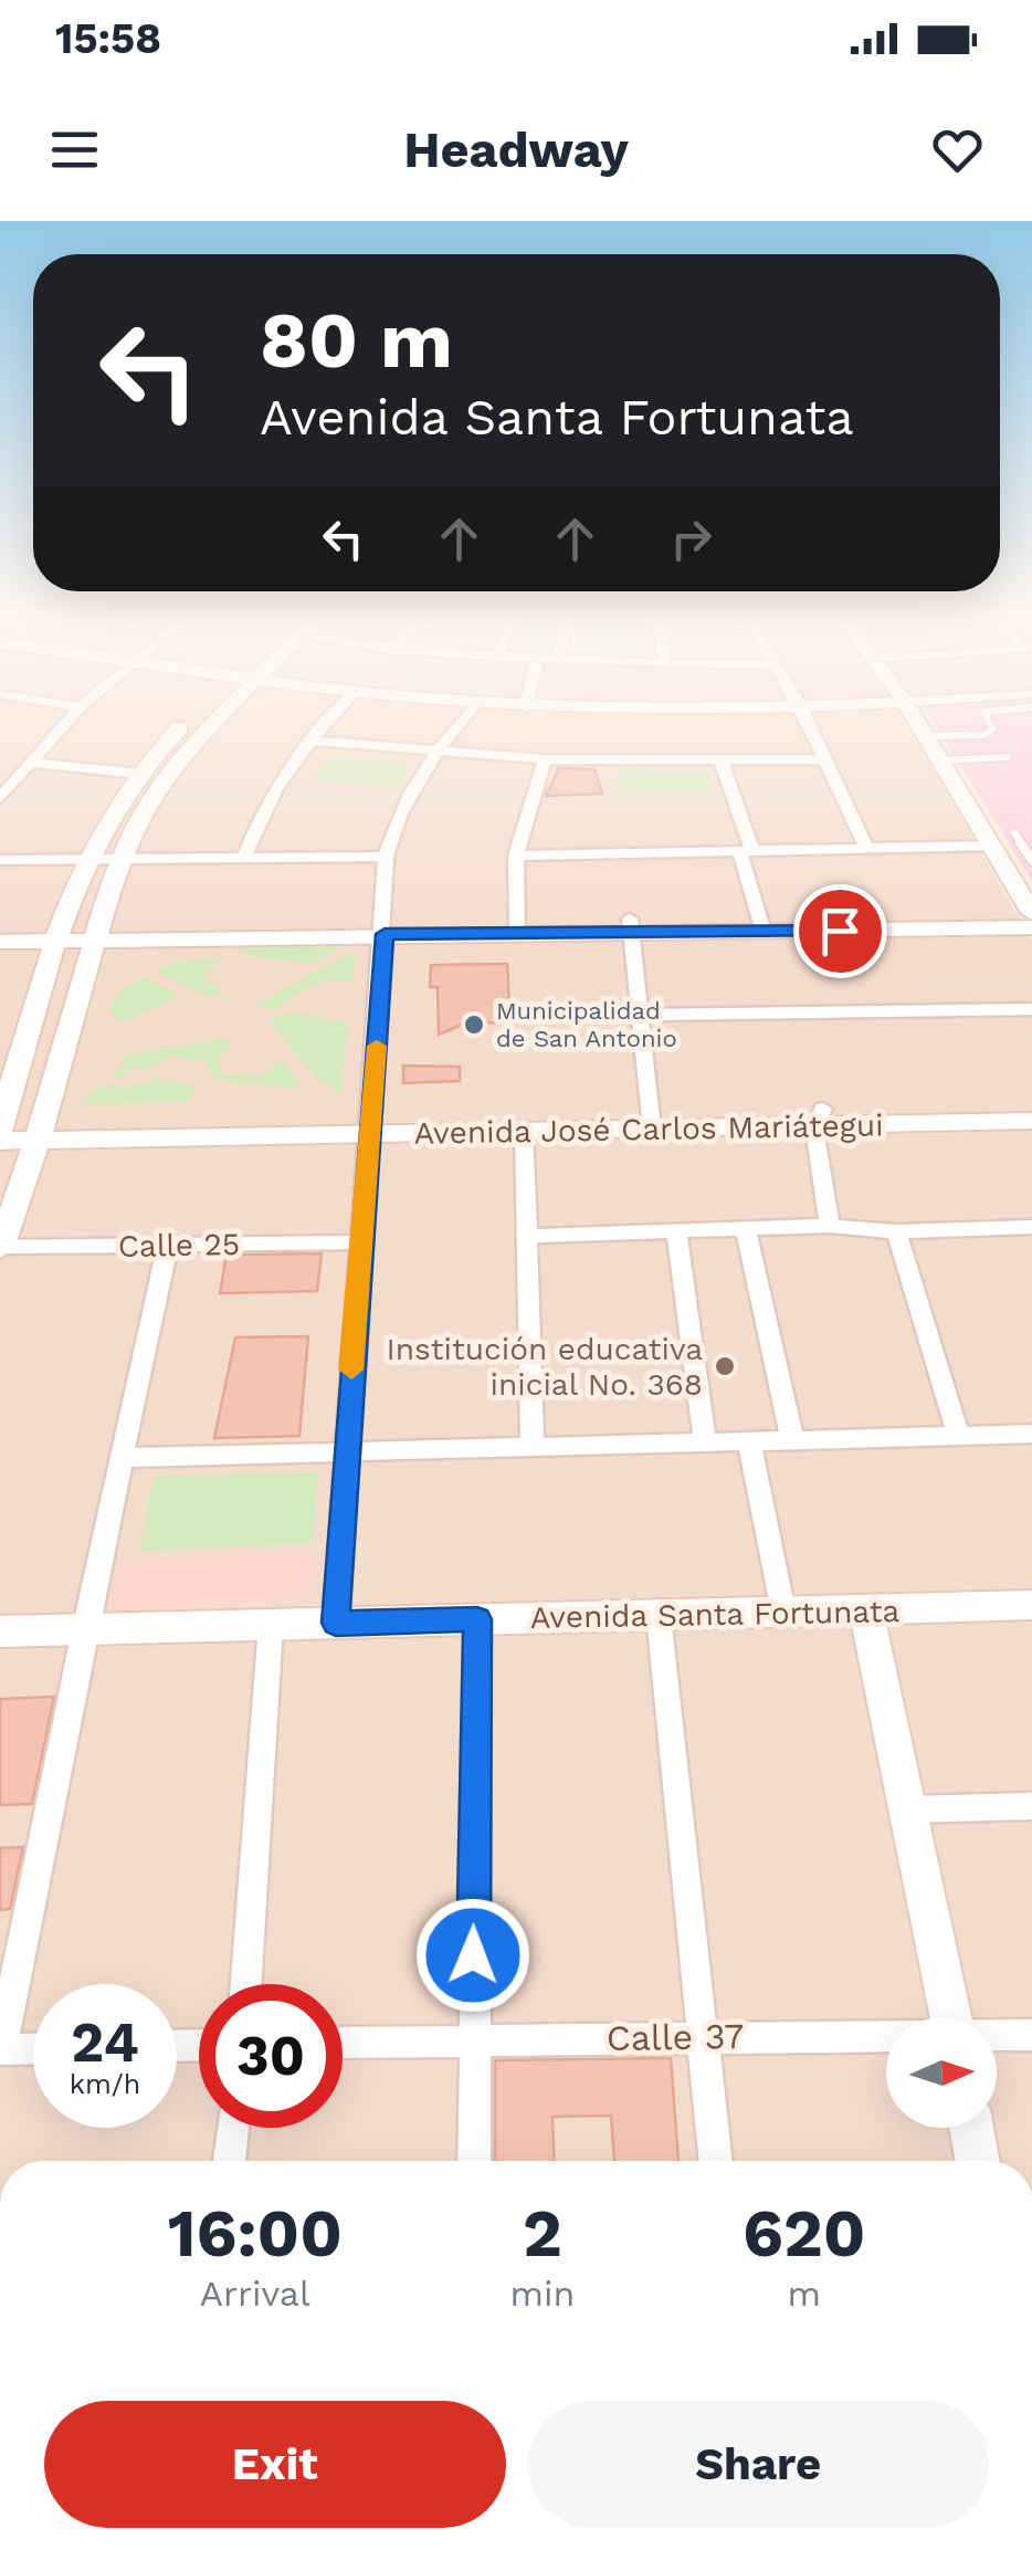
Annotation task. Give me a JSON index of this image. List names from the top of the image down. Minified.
{"streets":{"street":["Avenida José Carlos Mariátegui","Calle 25","Avenida Santa Fortunata","Calle 37"]},"places":["Municipalidad de San Antonio","Institución educativa inicial No. 368"],"north":"right","page":{"status":"15:58","header":"Headway","turn":["80 m","Avenida Santa Fortunata"],"speed":"24 km/h","limit":"30","eta":["16:00","Arrival","2","min","620","m"],"buttons":["Exit","Share"]}}
